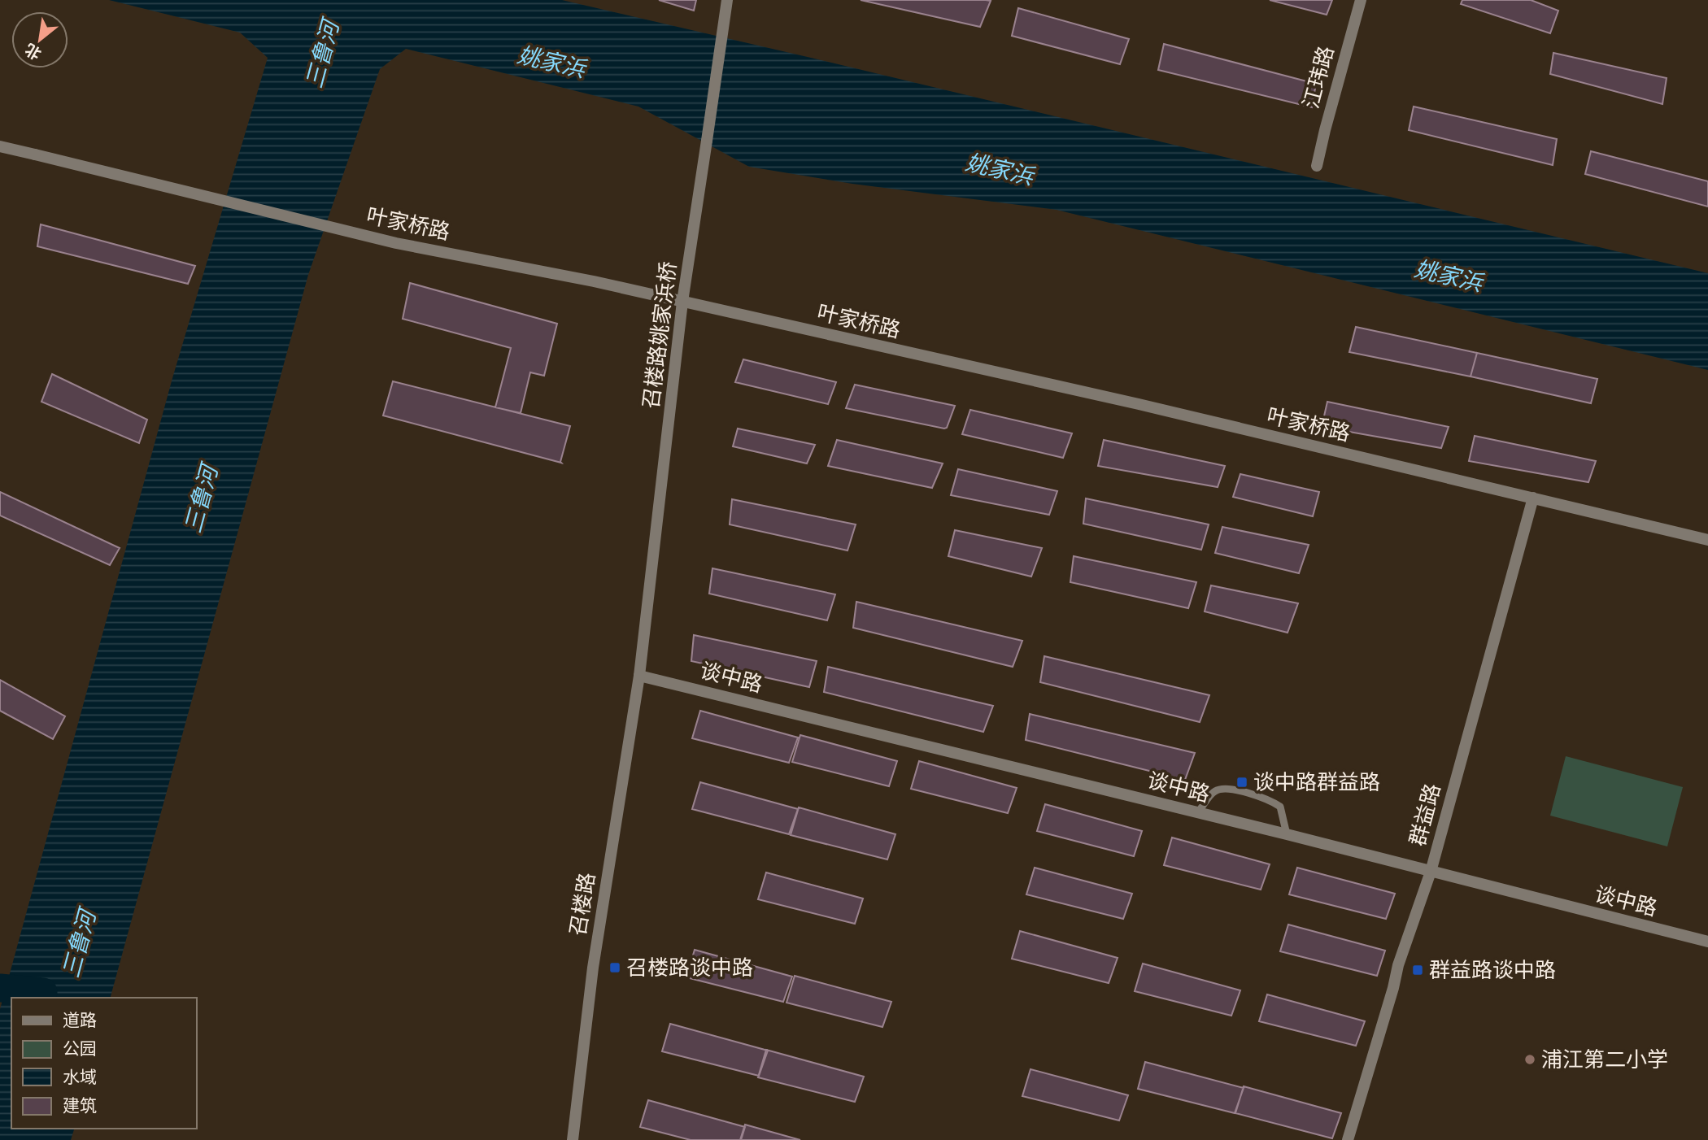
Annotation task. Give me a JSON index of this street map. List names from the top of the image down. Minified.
{"streets":{"street":["江玮路","叶家桥路","召楼路姚家浜桥","谈中路","群益路","召楼路"]},"crossings":[["叶家桥路","群益路"],["召楼路姚家浜桥","谈中路"],["召楼路姚家浜桥","召楼路"],["谈中路","群益路"],["谈中路","召楼路"]],"water":["三鲁河","姚家浜"],"places":{"transit":["谈中路群益路","召楼路谈中路","群益路谈中路"],"other":["浦江第二小学"]},"legend":["道路","公园","水域","建筑"],"north":"bottom left"}
